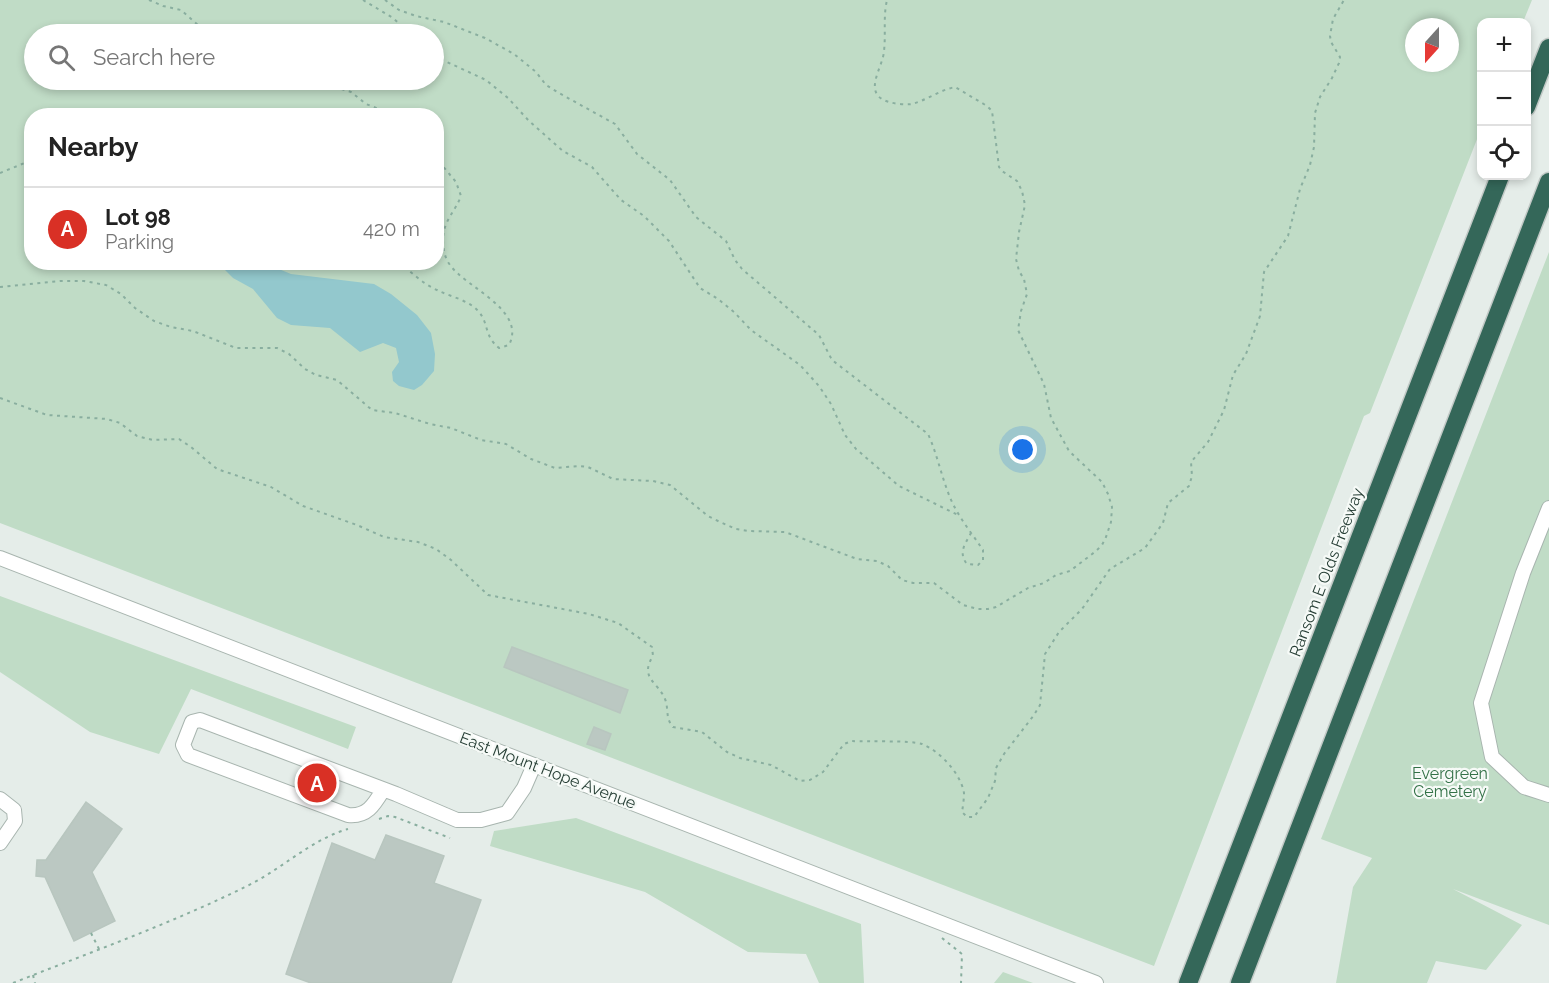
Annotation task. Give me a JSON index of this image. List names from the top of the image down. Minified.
{"streets":{"highway":["Ransom E Olds Freeway"],"street":["East Mount Hope Avenue"]},"parks":["Evergreen Cemetery"],"north":"bottom","page":{"map_buttons":["+","−"],"search":"Search here","heading":"Nearby","list":[{"mark":"A","name":"Lot 98","note":"Parking","value":"420 m"}],"pins":"A"}}
